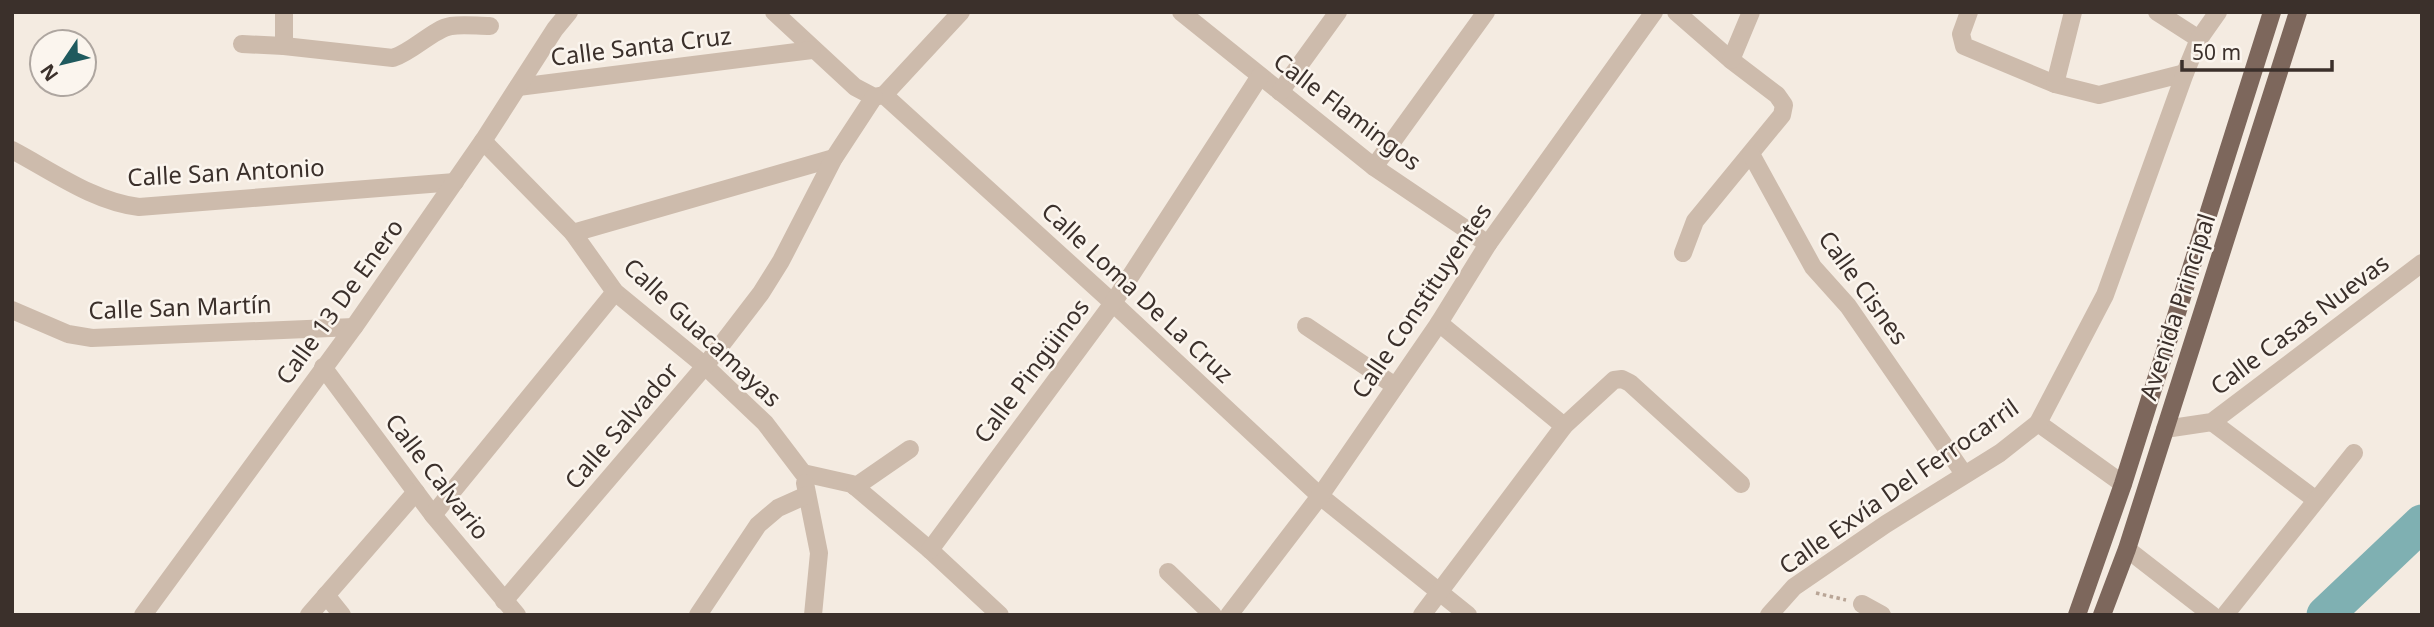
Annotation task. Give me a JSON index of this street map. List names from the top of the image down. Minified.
{"streets":{"main road":["Avenida Principal"],"street":["Calle Santa Cruz","Calle Flamingos","Calle San Antonio","Calle Cisnes","Calle Loma De La Cruz","Calle Constituyentes","Calle 13 De Enero","Calle San Martín","Calle Casas Nuevas","Calle Guacamayas","Calle Pingüinos","Calle Salvador","Calle Calvario","Calle Exvía Del Ferrocarril"]},"crossings":[["Calle Santa Cruz","Calle Loma De La Cruz"],["Calle Santa Cruz","Calle 13 De Enero"],["Calle Flamingos","Calle Constituyentes"],["Calle Flamingos","Calle Pingüinos"],["Calle San Antonio","Calle 13 De Enero"],["Calle Cisnes","Calle Exvía Del Ferrocarril"],["Calle Loma De La Cruz","Calle Constituyentes"],["Calle Loma De La Cruz","Calle Pingüinos"],["Calle Loma De La Cruz","Calle Salvador"],["Calle 13 De Enero","Calle San Martín"],["Calle 13 De Enero","Calle Guacamayas"],["Calle 13 De Enero","Calle Calvario"],["Avenida Principal","Calle Casas Nuevas"],["Calle Guacamayas","Calle Salvador"],["Calle Salvador","Calle Calvario"]],"scale_bar":"50 m","north":"bottom left"}
